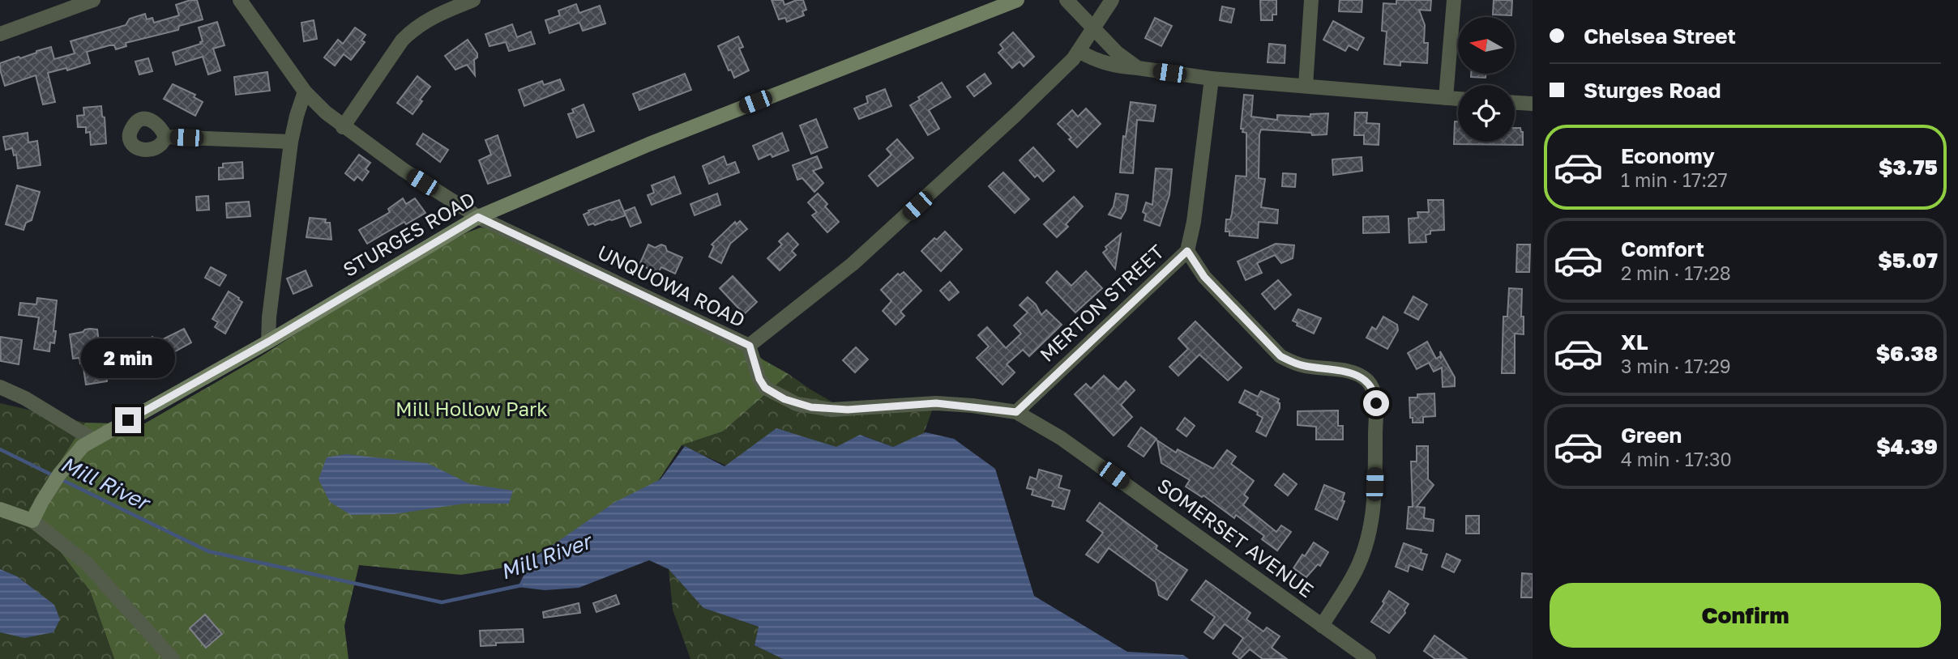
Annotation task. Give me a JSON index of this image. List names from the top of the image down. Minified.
{"streets":{"main road":["STURGES ROAD"],"street":["UNQUOWA ROAD","MERTON STREET","SOMERSET AVENUE"]},"crossings":[["STURGES ROAD","UNQUOWA ROAD"],["UNQUOWA ROAD","SOMERSET AVENUE"],["MERTON STREET","SOMERSET AVENUE"]],"water":["Mill River"],"parks":["Mill Hollow Park"],"north":"left","page":{"banner":["Chelsea Street","Sturges Road"],"list":[{"name":"Economy","note":"1 min · 17:27","value":"$3.75"},{"name":"Comfort","note":"2 min · 17:28","value":"$5.07"},{"name":"XL","note":"3 min · 17:29","value":"$6.38"},{"name":"Green","note":"4 min · 17:30","value":"$4.39"}],"bubble":"2 min","buttons":"Confirm"}}
